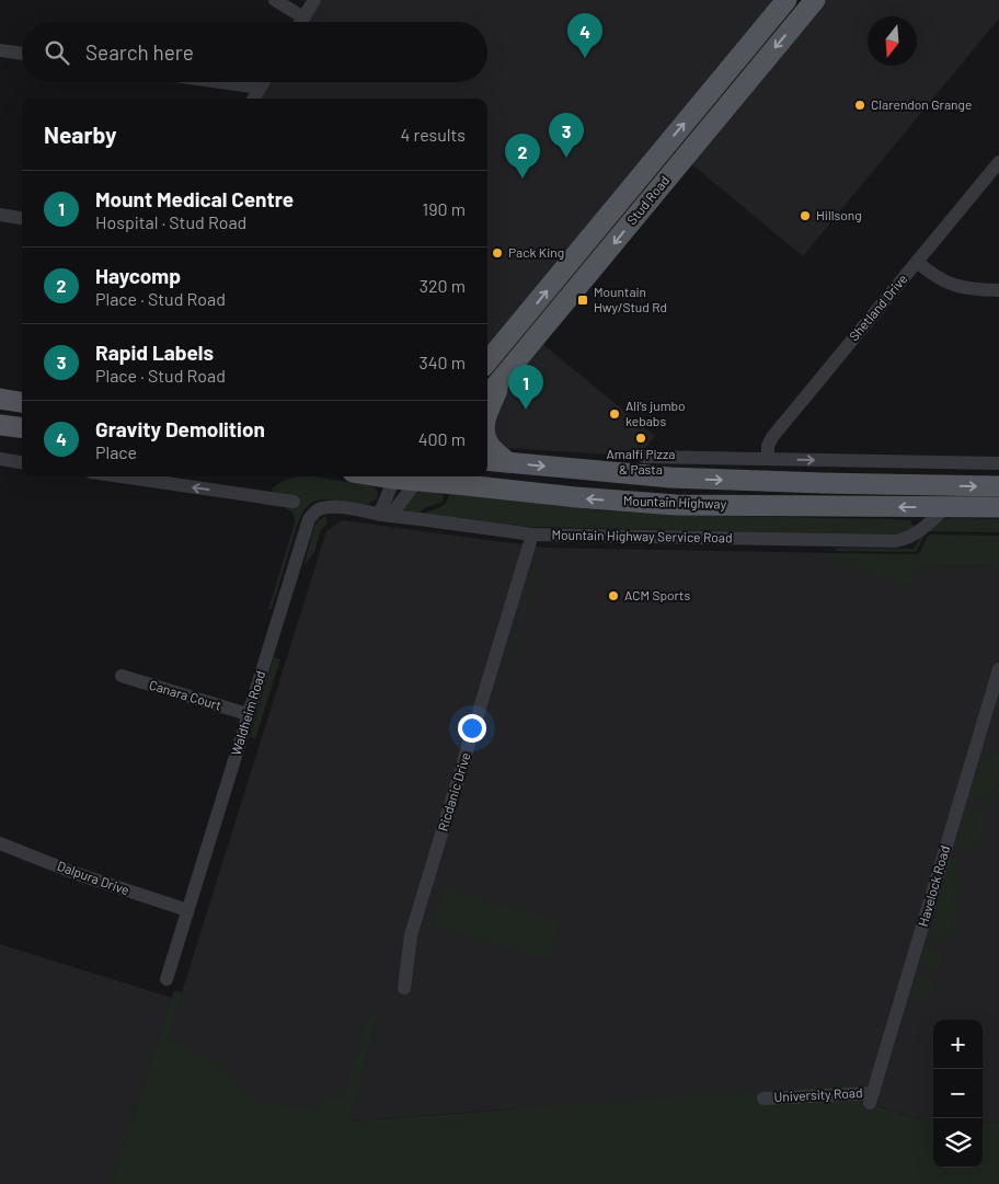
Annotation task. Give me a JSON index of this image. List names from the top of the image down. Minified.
{"streets":{"main road":["Stud Road","Mountain Highway"],"street":["Shetland Drive","Mountain Highway Service Road","Canara Court","Waldheim Road","Ricdanic Drive","Dalpura Drive","Havelock Road","University Road"]},"crossings":[["Mountain Highway","Mountain Highway Service Road"],["Mountain Highway Service Road","Waldheim Road"],["Mountain Highway Service Road","Ricdanic Drive"],["Canara Court","Waldheim Road"],["Waldheim Road","Dalpura Drive"],["Havelock Road","University Road"]],"places":{"other":["Clarendon Grange","Hillsong","Pack King","Ali’s jumbo kebabs","Amalfi Pizza & Pasta","ACM Sports"],"transit":["Mountain Hwy/Stud Rd"]},"north":"bottom","page":{"pins":["4","3","2","1"],"search":"Search here","heading":["Nearby","4 results"],"list":[{"mark":"1","name":"Mount Medical Centre","note":"Hospital · Stud Road","value":"190 m"},{"mark":"2","name":"Haycomp","note":"Place · Stud Road","value":"320 m"},{"mark":"3","name":"Rapid Labels","note":"Place · Stud Road","value":"340 m"},{"mark":"4","name":"Gravity Demolition","note":"Place","value":"400 m"}],"map_buttons":["+","−"]}}
